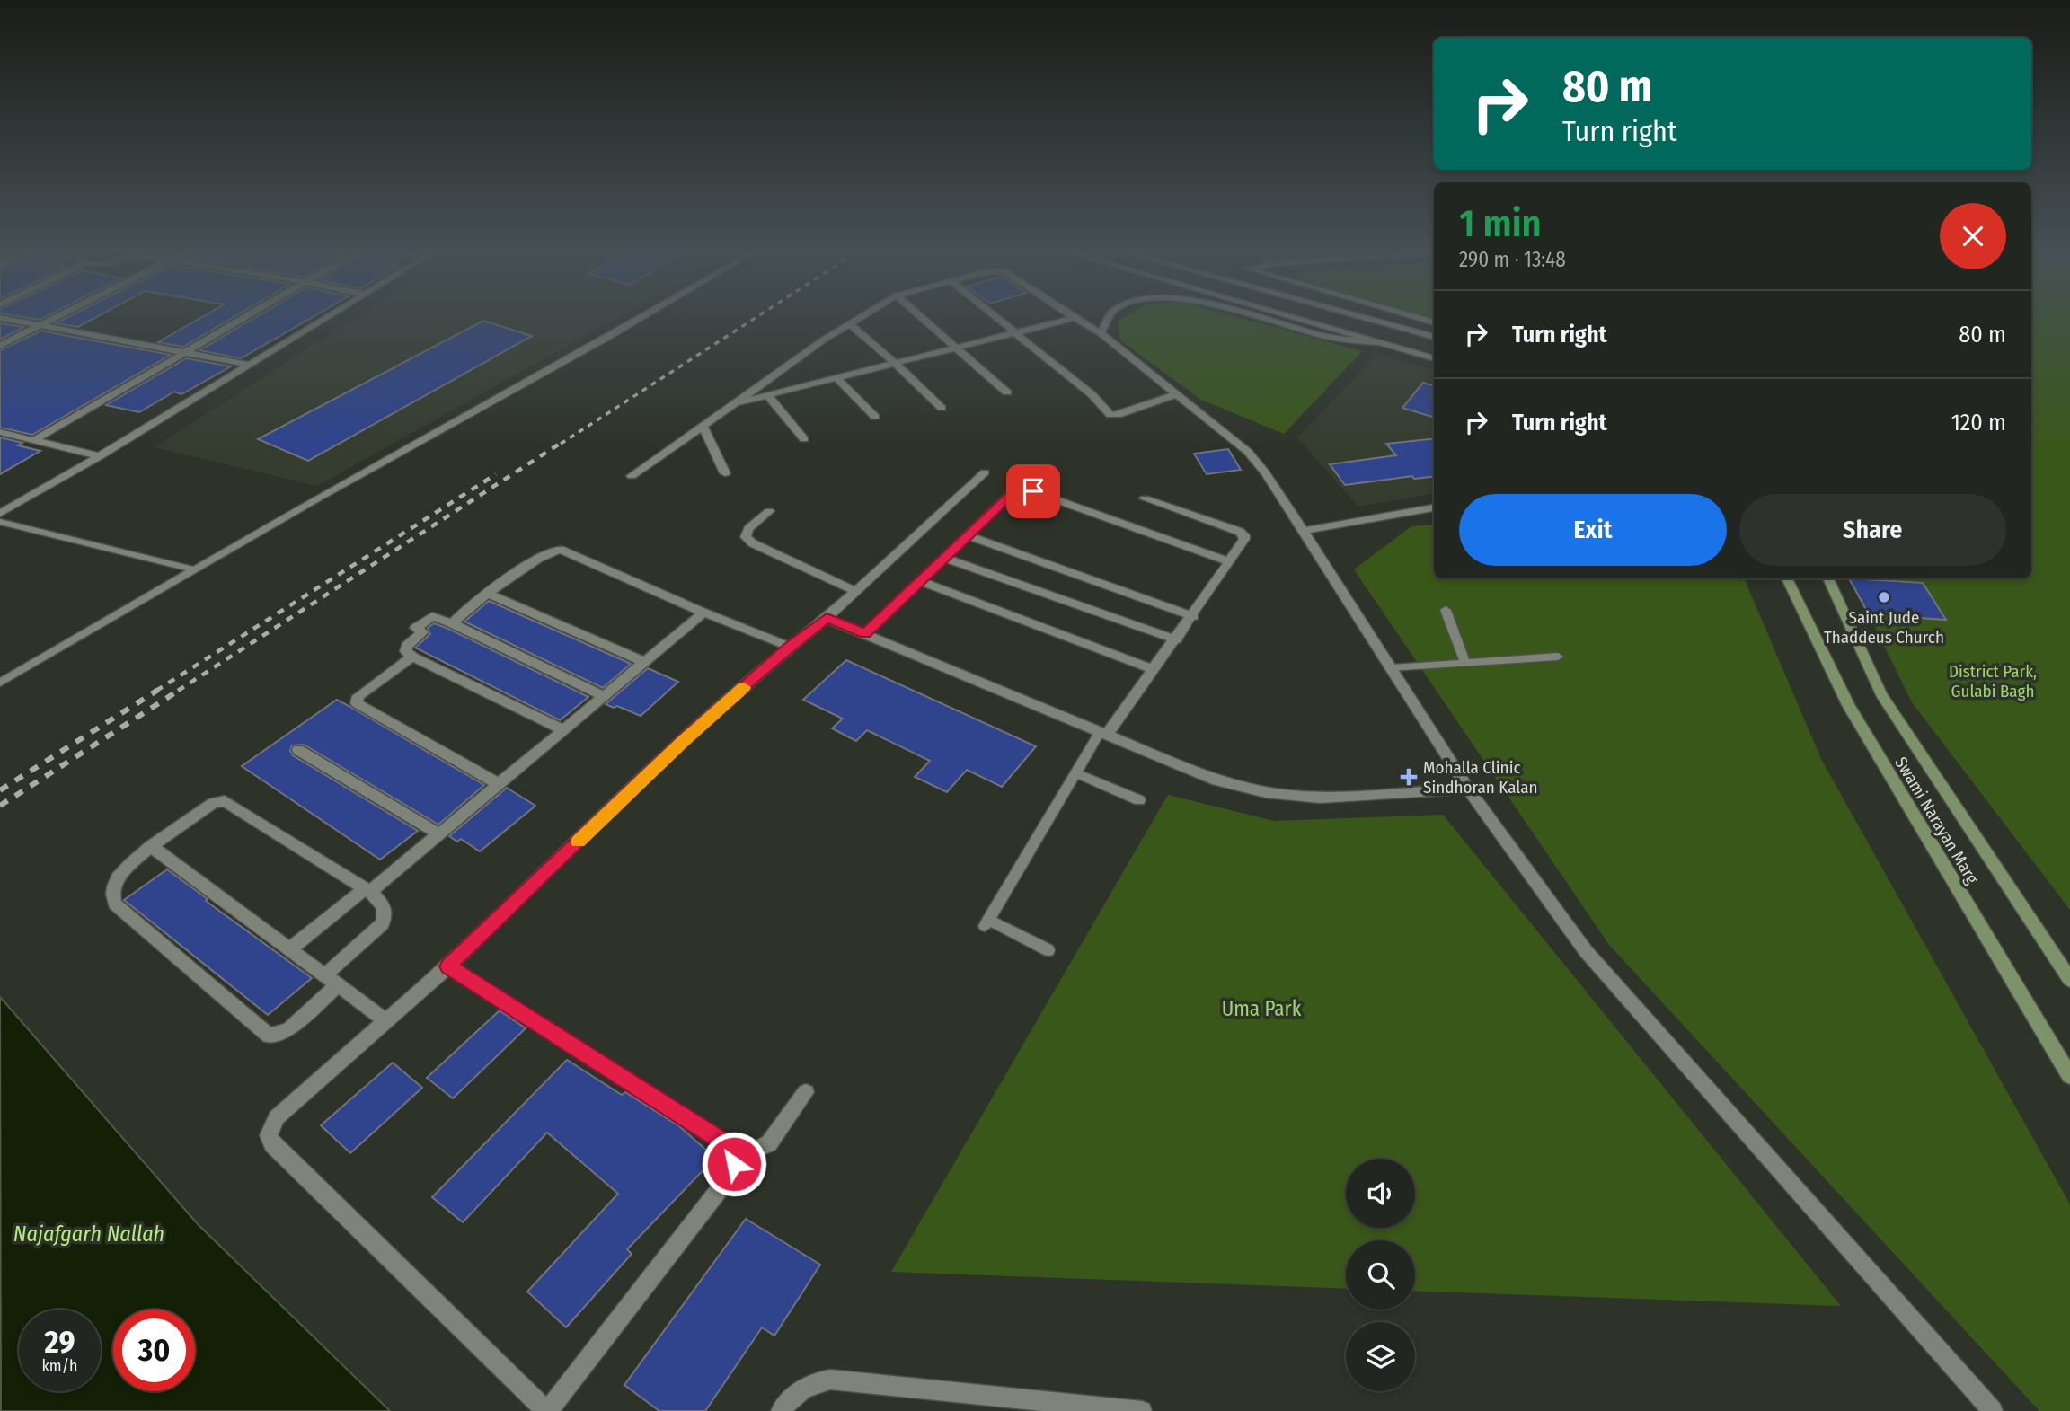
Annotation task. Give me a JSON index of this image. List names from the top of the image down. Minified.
{"streets":{"main road":["Swami Narayan Marg"]},"water":["Najafgarh Nallah"],"parks":["District Park, Gulabi Bagh","Uma Park"],"places":{"other":["Saint Jude Thaddeus Church"],"health":["Mohalla Clinic Sindhoran Kalan"]},"page":{"turn":["80 m","Turn right"],"heading":["1 min","290 m · 13:48"],"list":[{"name":"Turn right","value":"80 m"},{"name":"Turn right","value":"120 m"}],"buttons":["Exit","Share"],"speed":"29 km/h","limit":"30"}}
